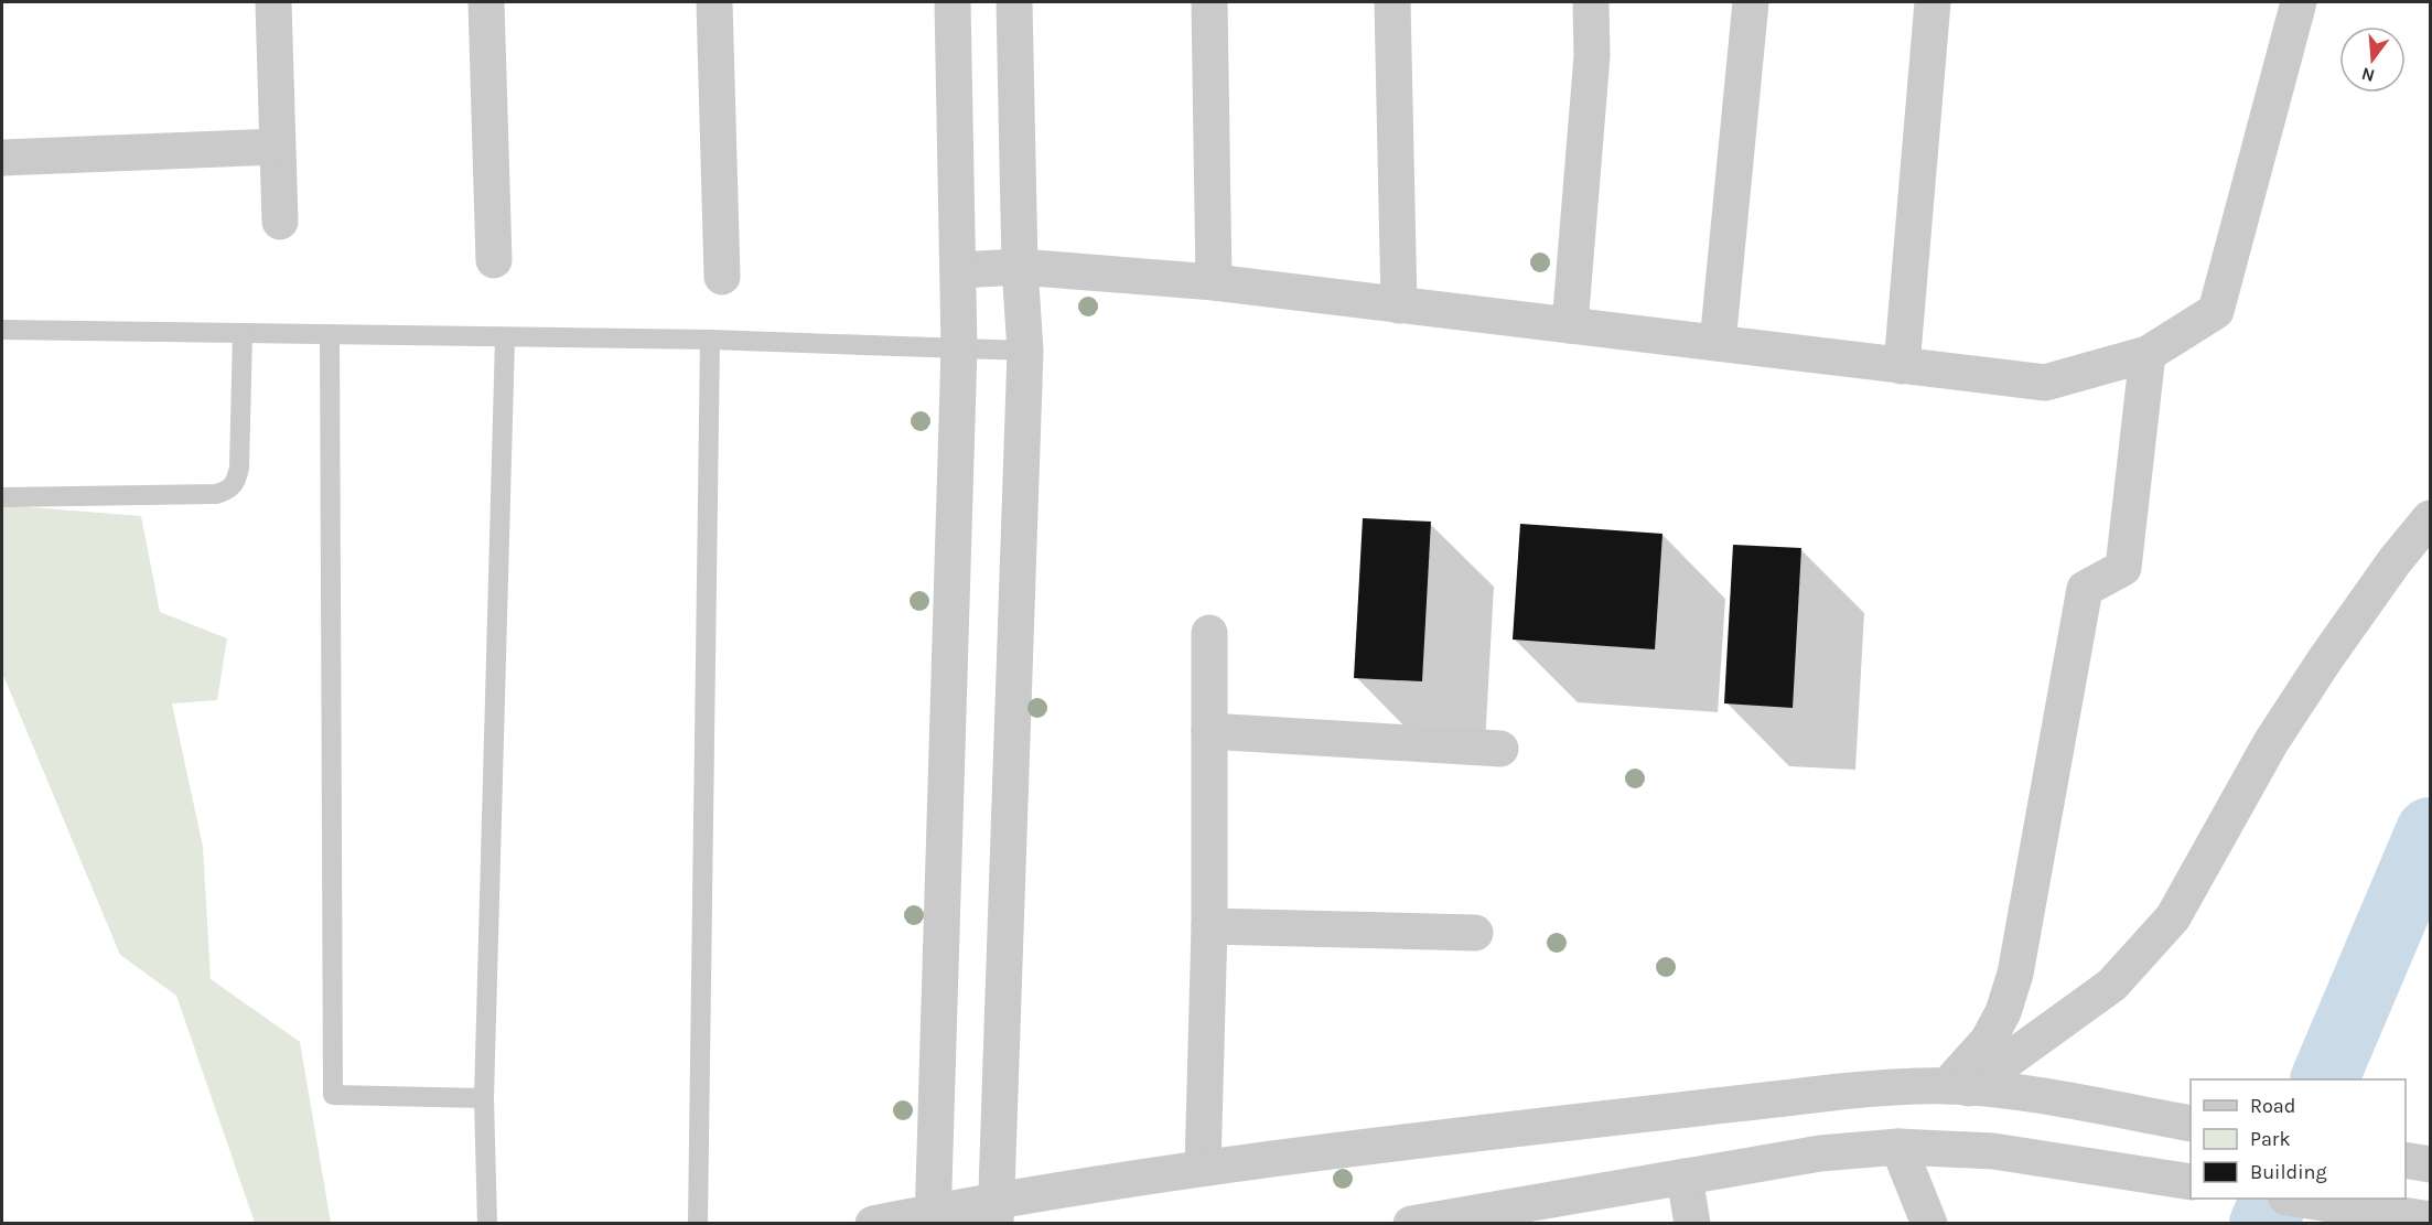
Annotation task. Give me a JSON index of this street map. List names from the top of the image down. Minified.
{"legend":["Road","Park","Building"],"north":"bottom"}
